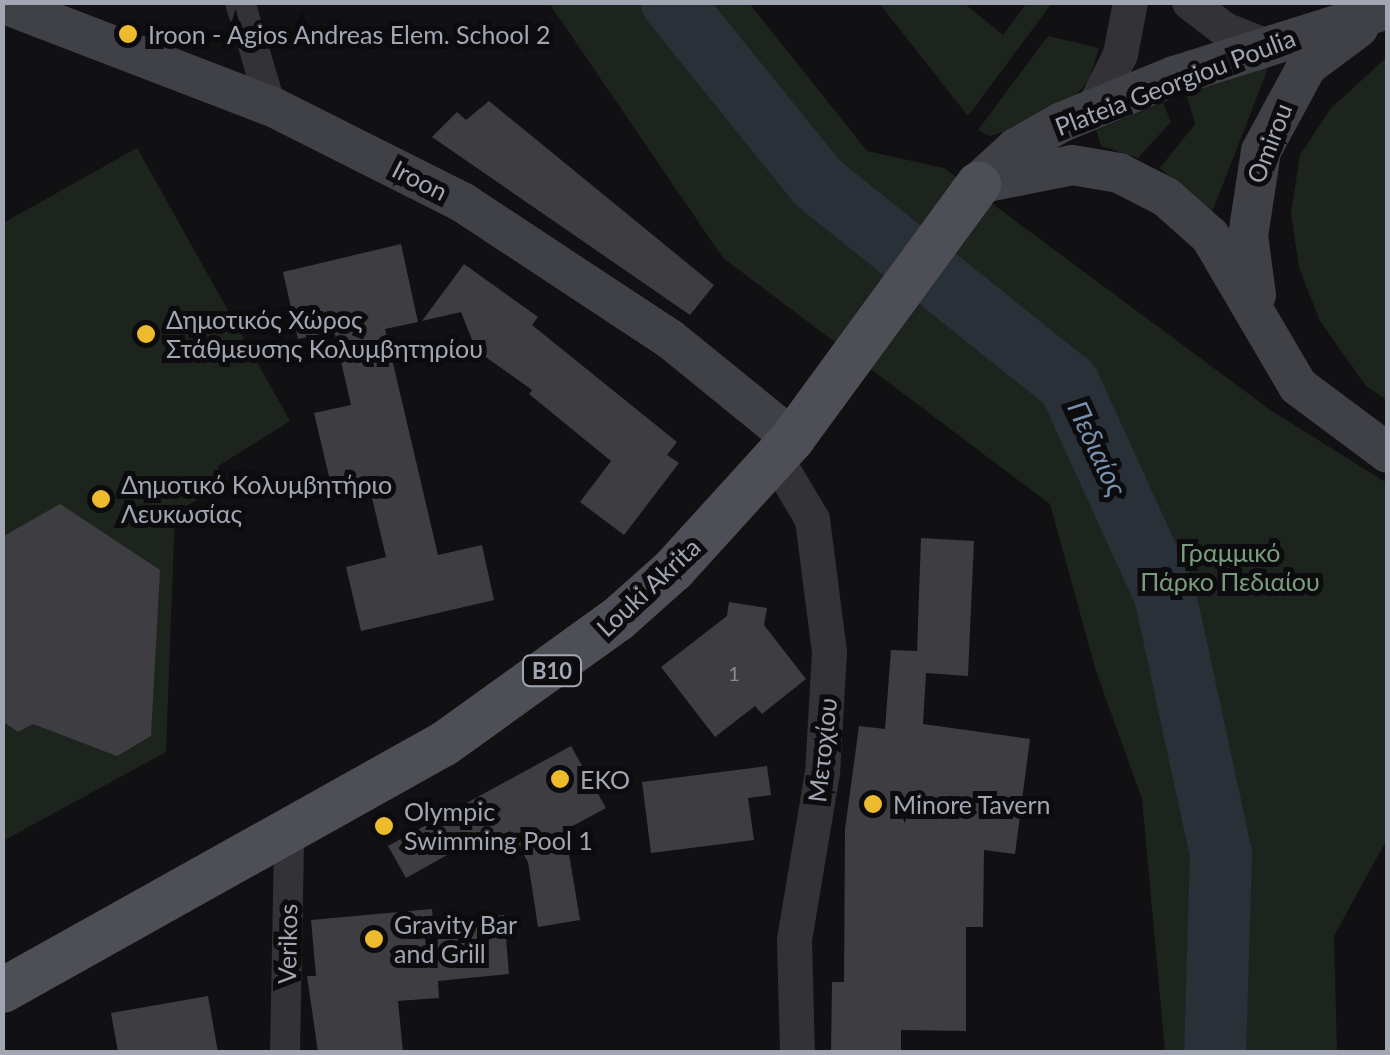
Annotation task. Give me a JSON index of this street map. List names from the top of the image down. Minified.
{"streets":{"main road":["Plateia Georgiou Poulia","Omirou","Iroon","Louki Akrita","B10"],"street":["Μετοχίου","Verikos"]},"crossings":[["Plateia Georgiou Poulia","Omirou"],["Plateia Georgiou Poulia","Louki Akrita"],["Omirou","Louki Akrita"],["Iroon","Louki Akrita"],["Iroon","Μετοχίου"],["Louki Akrita","Μετοχίου"],["Louki Akrita","Verikos"]],"water":["Πεδιαίος"],"parks":["Γραμμικό Πάρκο Πεδιαίου"],"places":["Iroon - Agios Andreas Elem. School 2","Δημοτικός Χώρος Στάθμευσης Κολυμβητηρίου","Δημοτικό Κολυμβητήριο Λευκωσίας","EKO","Minore Tavern","Olympic Swimming Pool 1","Gravity Bar and Grill"],"house_numbers":["1"]}
